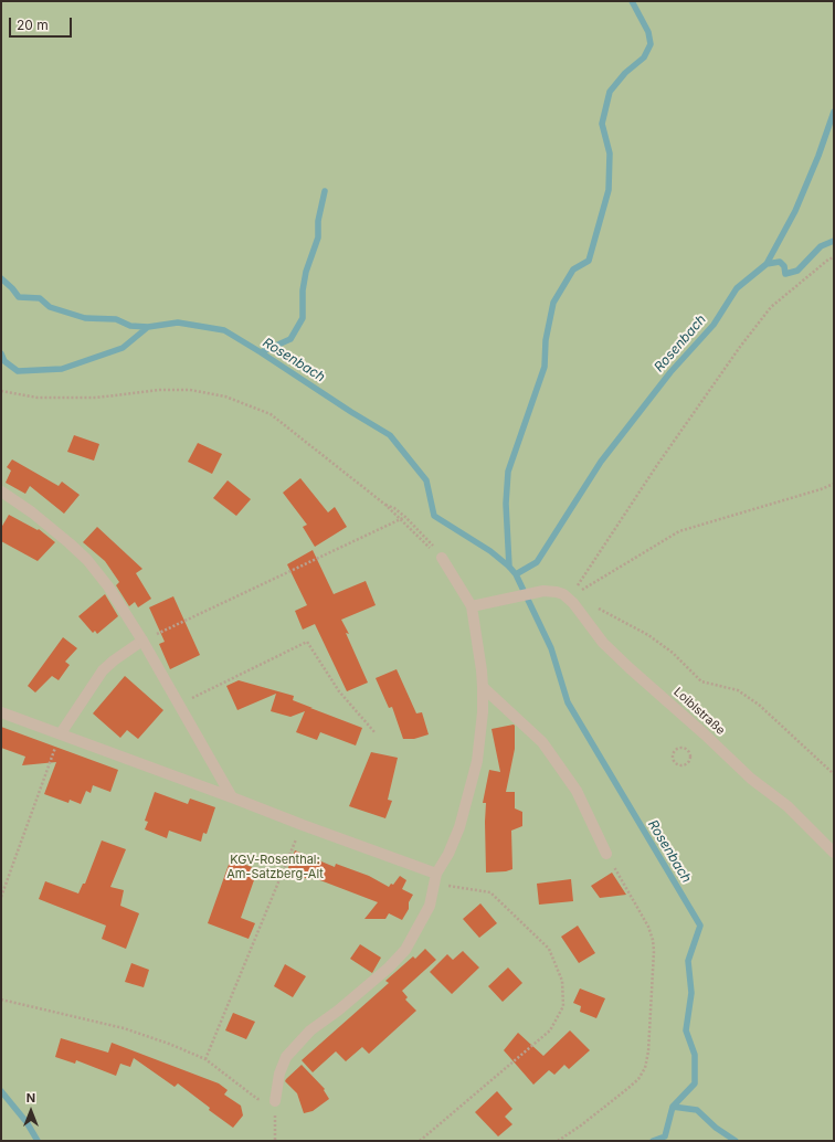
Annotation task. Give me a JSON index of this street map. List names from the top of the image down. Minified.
{"streets":{"street":["Loiblstraße"]},"water":["Rosenbach"],"parks":["KGV-Rosenthal: Am-Satzberg-Alt"],"scale_bar":"20 m","north":"top"}
